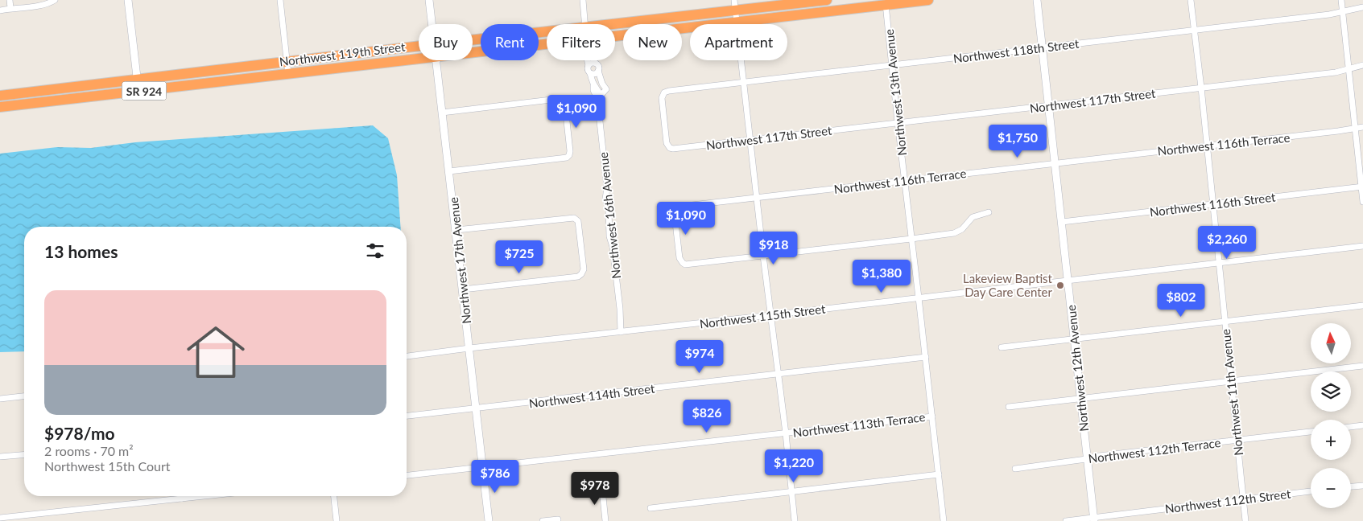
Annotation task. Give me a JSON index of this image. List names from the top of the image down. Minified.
{"streets":{"highway":["Northwest 119th Street","SR 924"],"street":["Northwest 118th Street","Northwest 13th Avenue","Northwest 117th Street","Northwest 116th Terrace","Northwest 116th Street","Northwest 16th Avenue","Northwest 17th Avenue","Northwest 115th Street","Northwest 12th Avenue","Northwest 11th Avenue","Northwest 114th Street","Northwest 113th Terrace","Northwest 112th Terrace","Northwest 112th Street"]},"crossings":[["Northwest 118th Street","Northwest 13th Avenue"],["Northwest 118th Street","Northwest 117th Street"],["Northwest 118th Street","Northwest 12th Avenue"],["Northwest 118th Street","Northwest 11th Avenue"],["Northwest 119th Street","Northwest 13th Avenue"],["Northwest 13th Avenue","Northwest 117th Street"],["Northwest 13th Avenue","Northwest 116th Terrace"],["Northwest 13th Avenue","Northwest 115th Street"],["Northwest 13th Avenue","Northwest 114th Street"],["Northwest 13th Avenue","Northwest 113th Terrace"],["Northwest 117th Street","Northwest 12th Avenue"],["Northwest 117th Street","Northwest 11th Avenue"],["Northwest 116th Terrace","Northwest 12th Avenue"],["Northwest 116th Terrace","Northwest 11th Avenue"],["Northwest 116th Street","Northwest 12th Avenue"],["Northwest 116th Street","Northwest 11th Avenue"],["Northwest 16th Avenue","Northwest 115th Street"],["Northwest 17th Avenue","Northwest 115th Street"],["Northwest 17th Avenue","Northwest 114th Street"],["Northwest 17th Avenue","Northwest 113th Terrace"],["Northwest 115th Street","Northwest 12th Avenue"],["Northwest 115th Street","Northwest 11th Avenue"],["Northwest 12th Avenue","Northwest 112th Terrace"],["Northwest 12th Avenue","Northwest 112th Street"],["Northwest 11th Avenue","Northwest 112th Terrace"],["Northwest 11th Avenue","Northwest 112th Street"]],"places":["Lakeview Baptist Day Care Center"],"north":"top","page":{"chip":["Buy","Rent","Filters","New","Apartment"],"price":["$1,090","$1,750","$1,090","$2,260","$918","$725","$1,380","$802","$974","$826","$1,220","$786","$978"],"heading":"13 homes","list":[{"name":"$978/mo","note":"2 rooms · 70 m² · Northwest 15th Court"}],"map_buttons":["+","−"]}}
